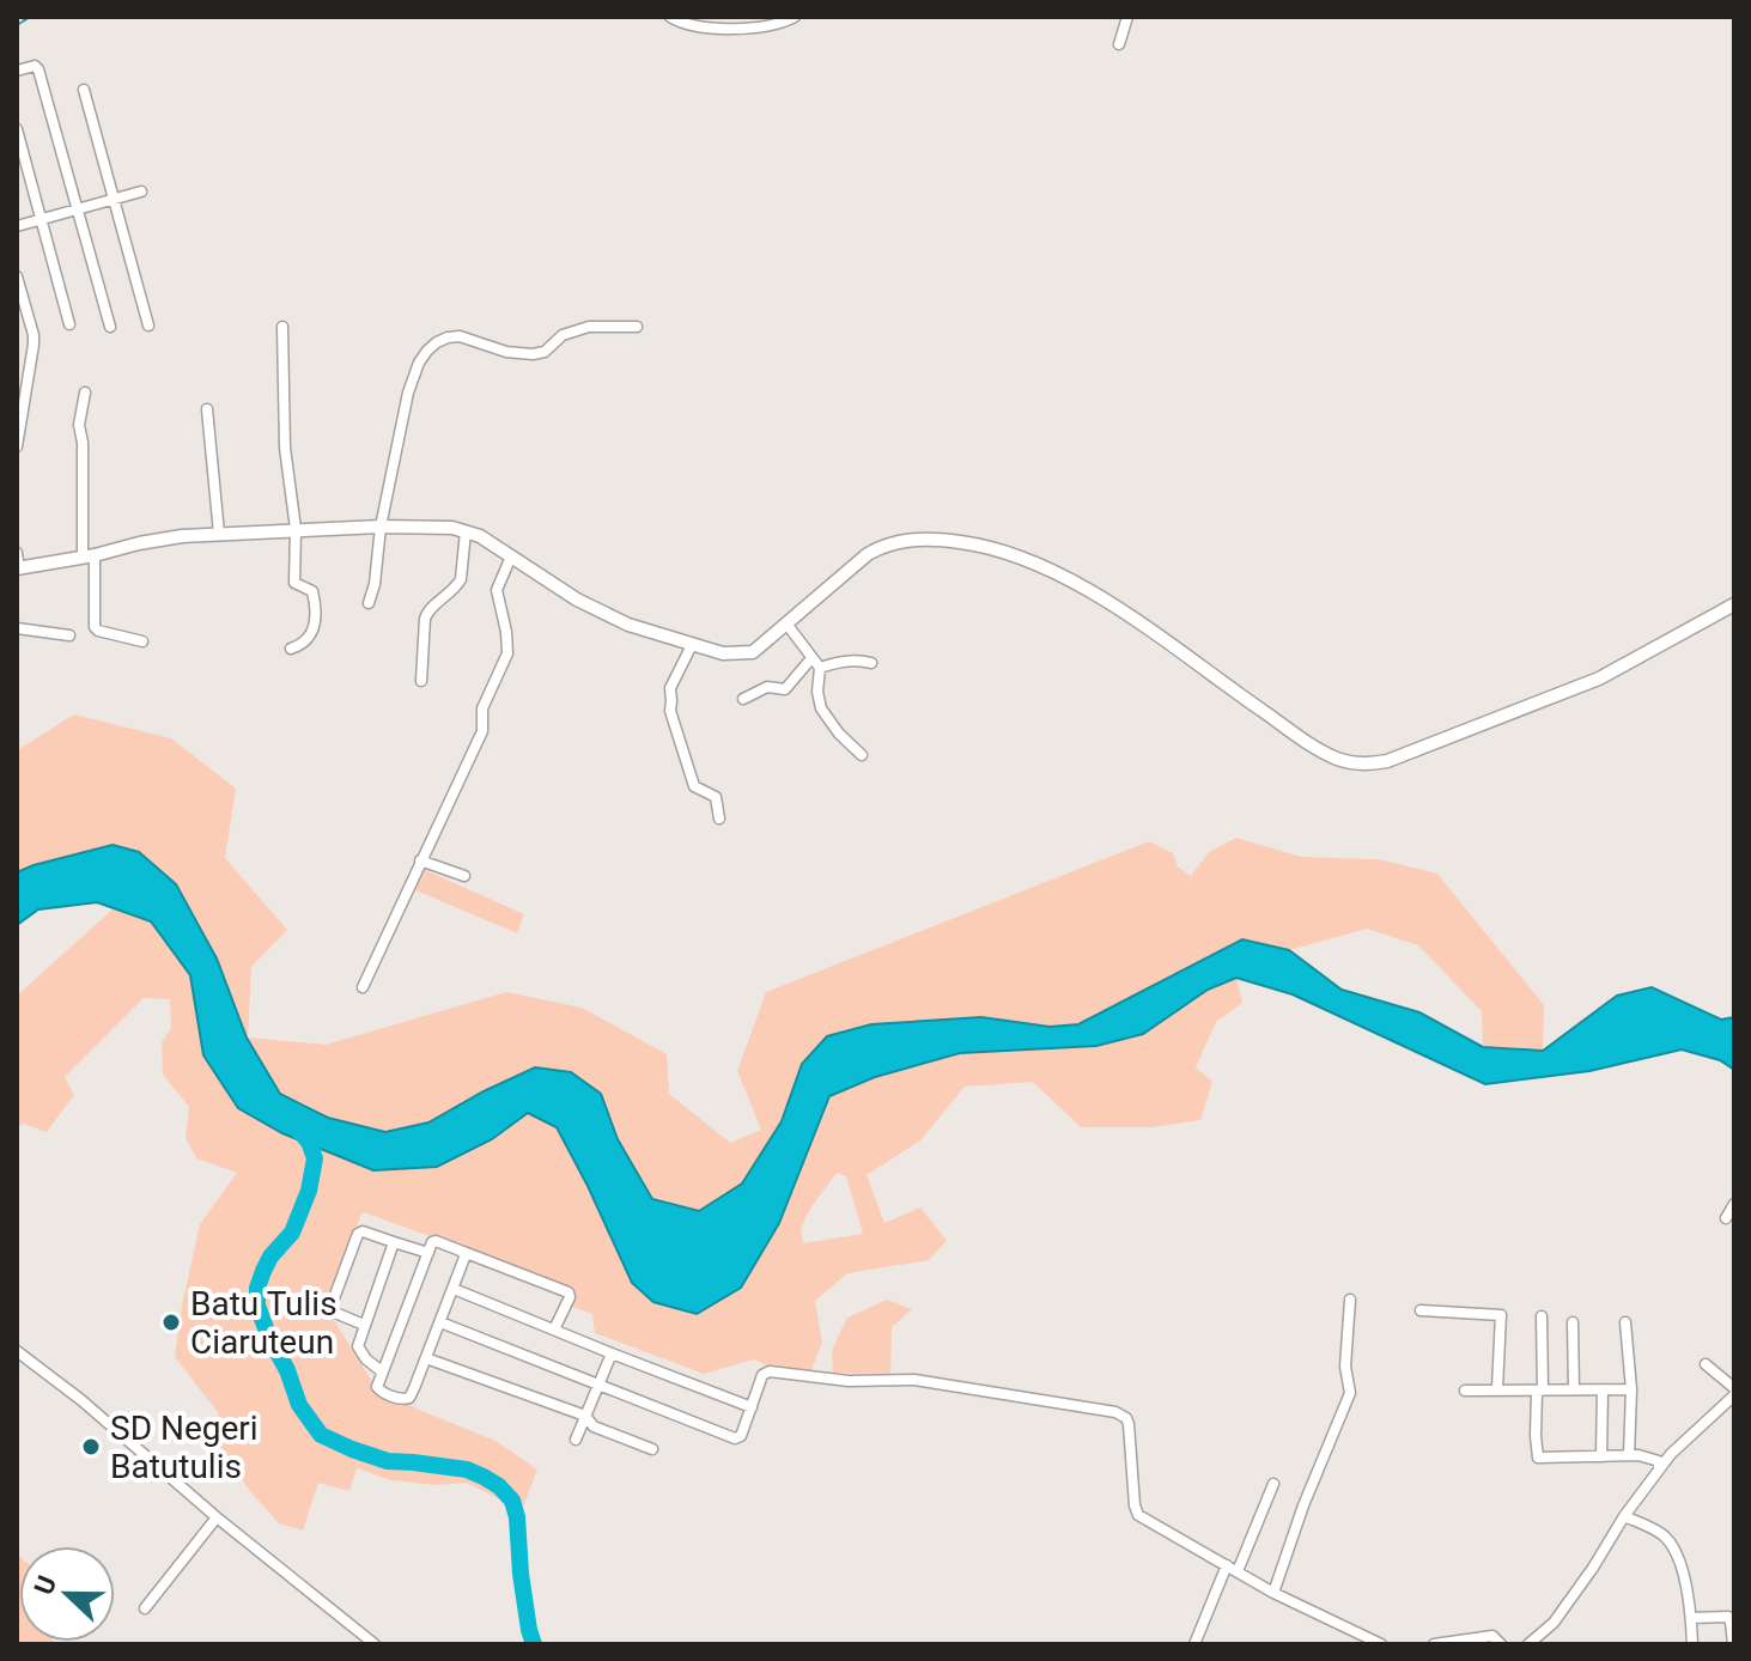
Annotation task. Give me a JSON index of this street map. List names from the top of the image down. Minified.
{"places":["Batu Tulis Ciaruteun","SD Negeri Batutulis"],"north":"left"}
